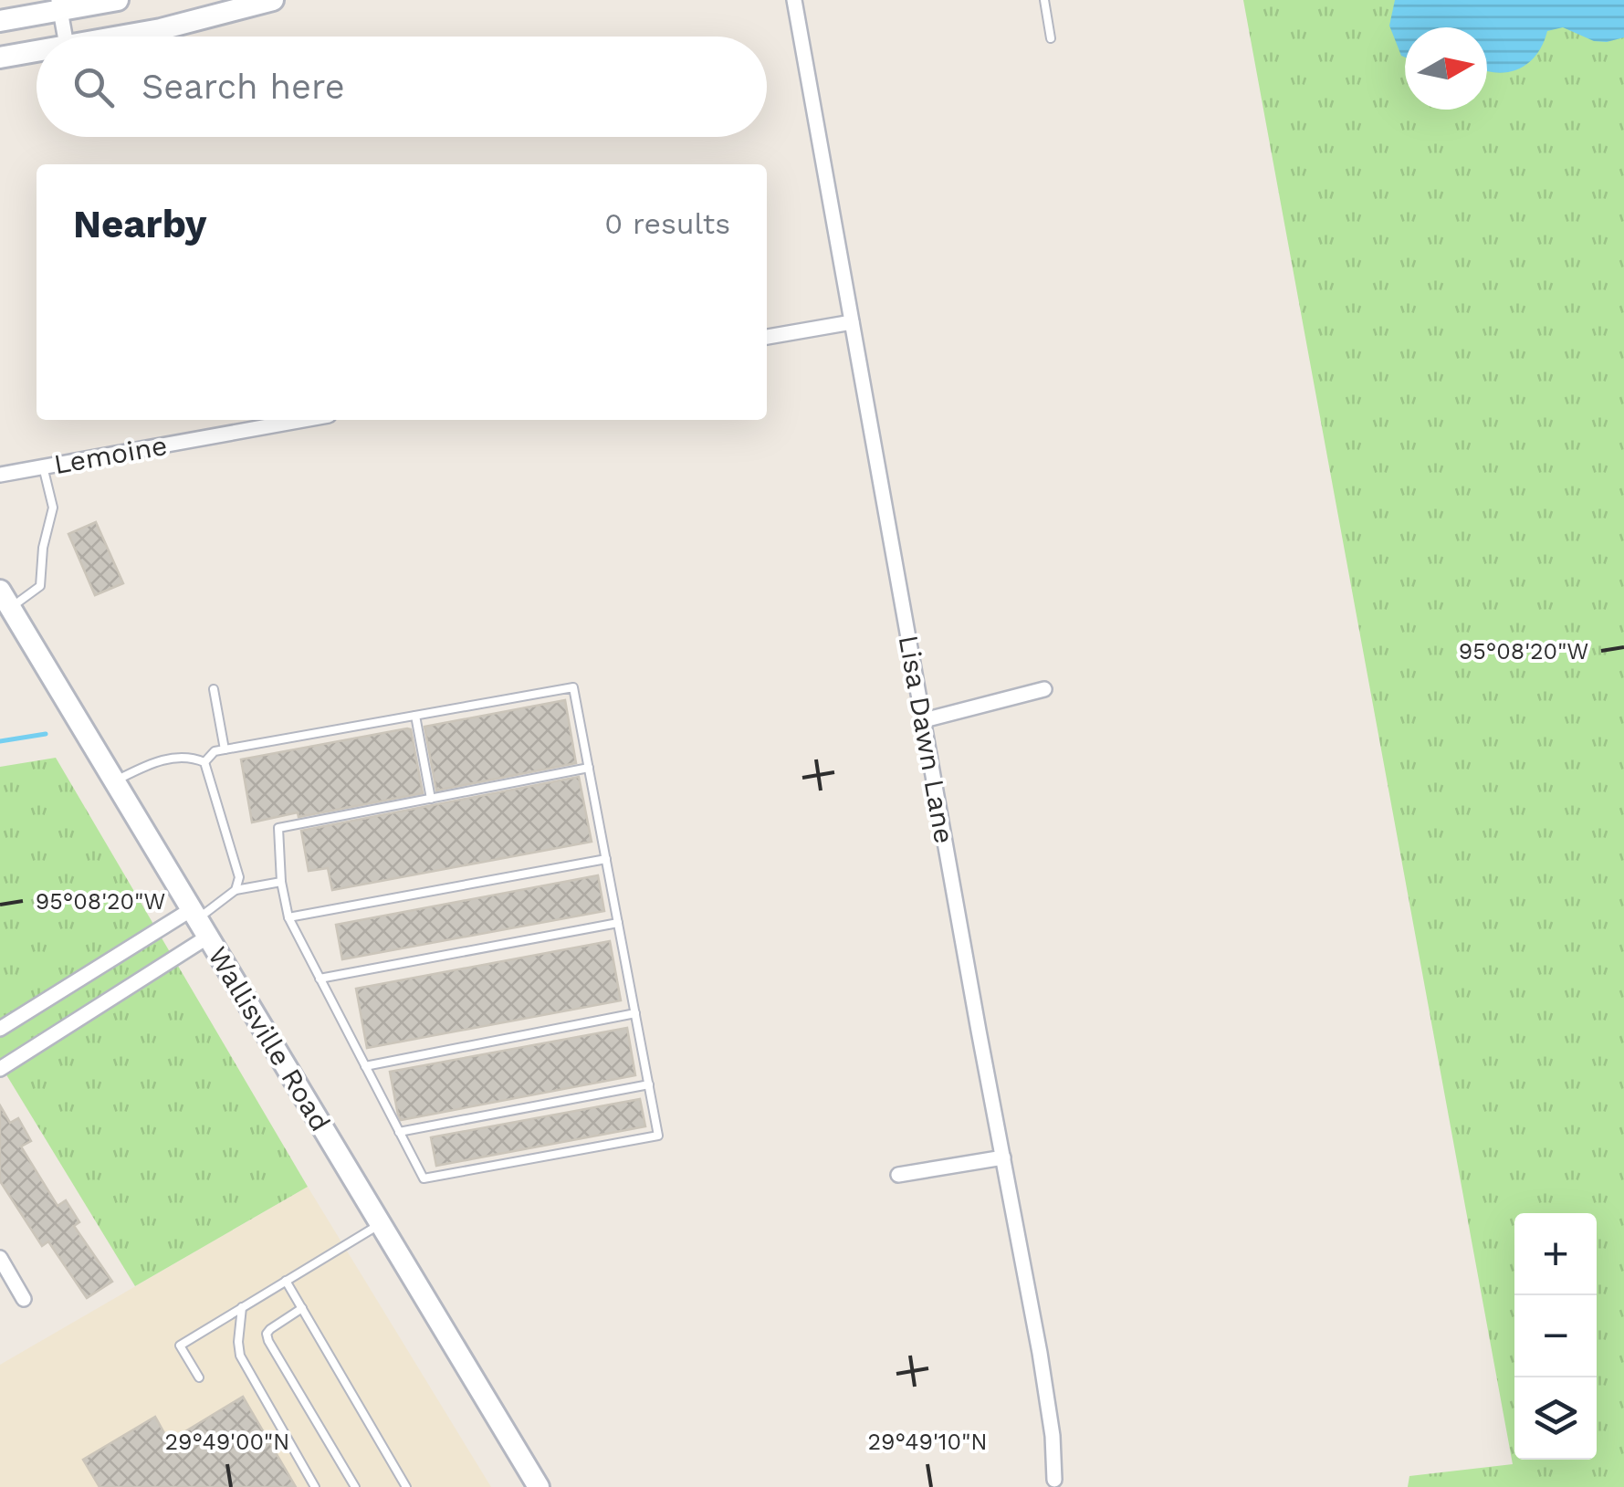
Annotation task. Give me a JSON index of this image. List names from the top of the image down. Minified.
{"streets":{"main road":["Wallisville Road"],"street":["Lemoine","Lisa Dawn Lane"]},"north":"right","page":{"search":"Search here","heading":["Nearby","0 results"],"map_buttons":["+","−"]},"coordinates":["95°08'20\"W","29°49'00\"N","29°49'10\"N"]}
